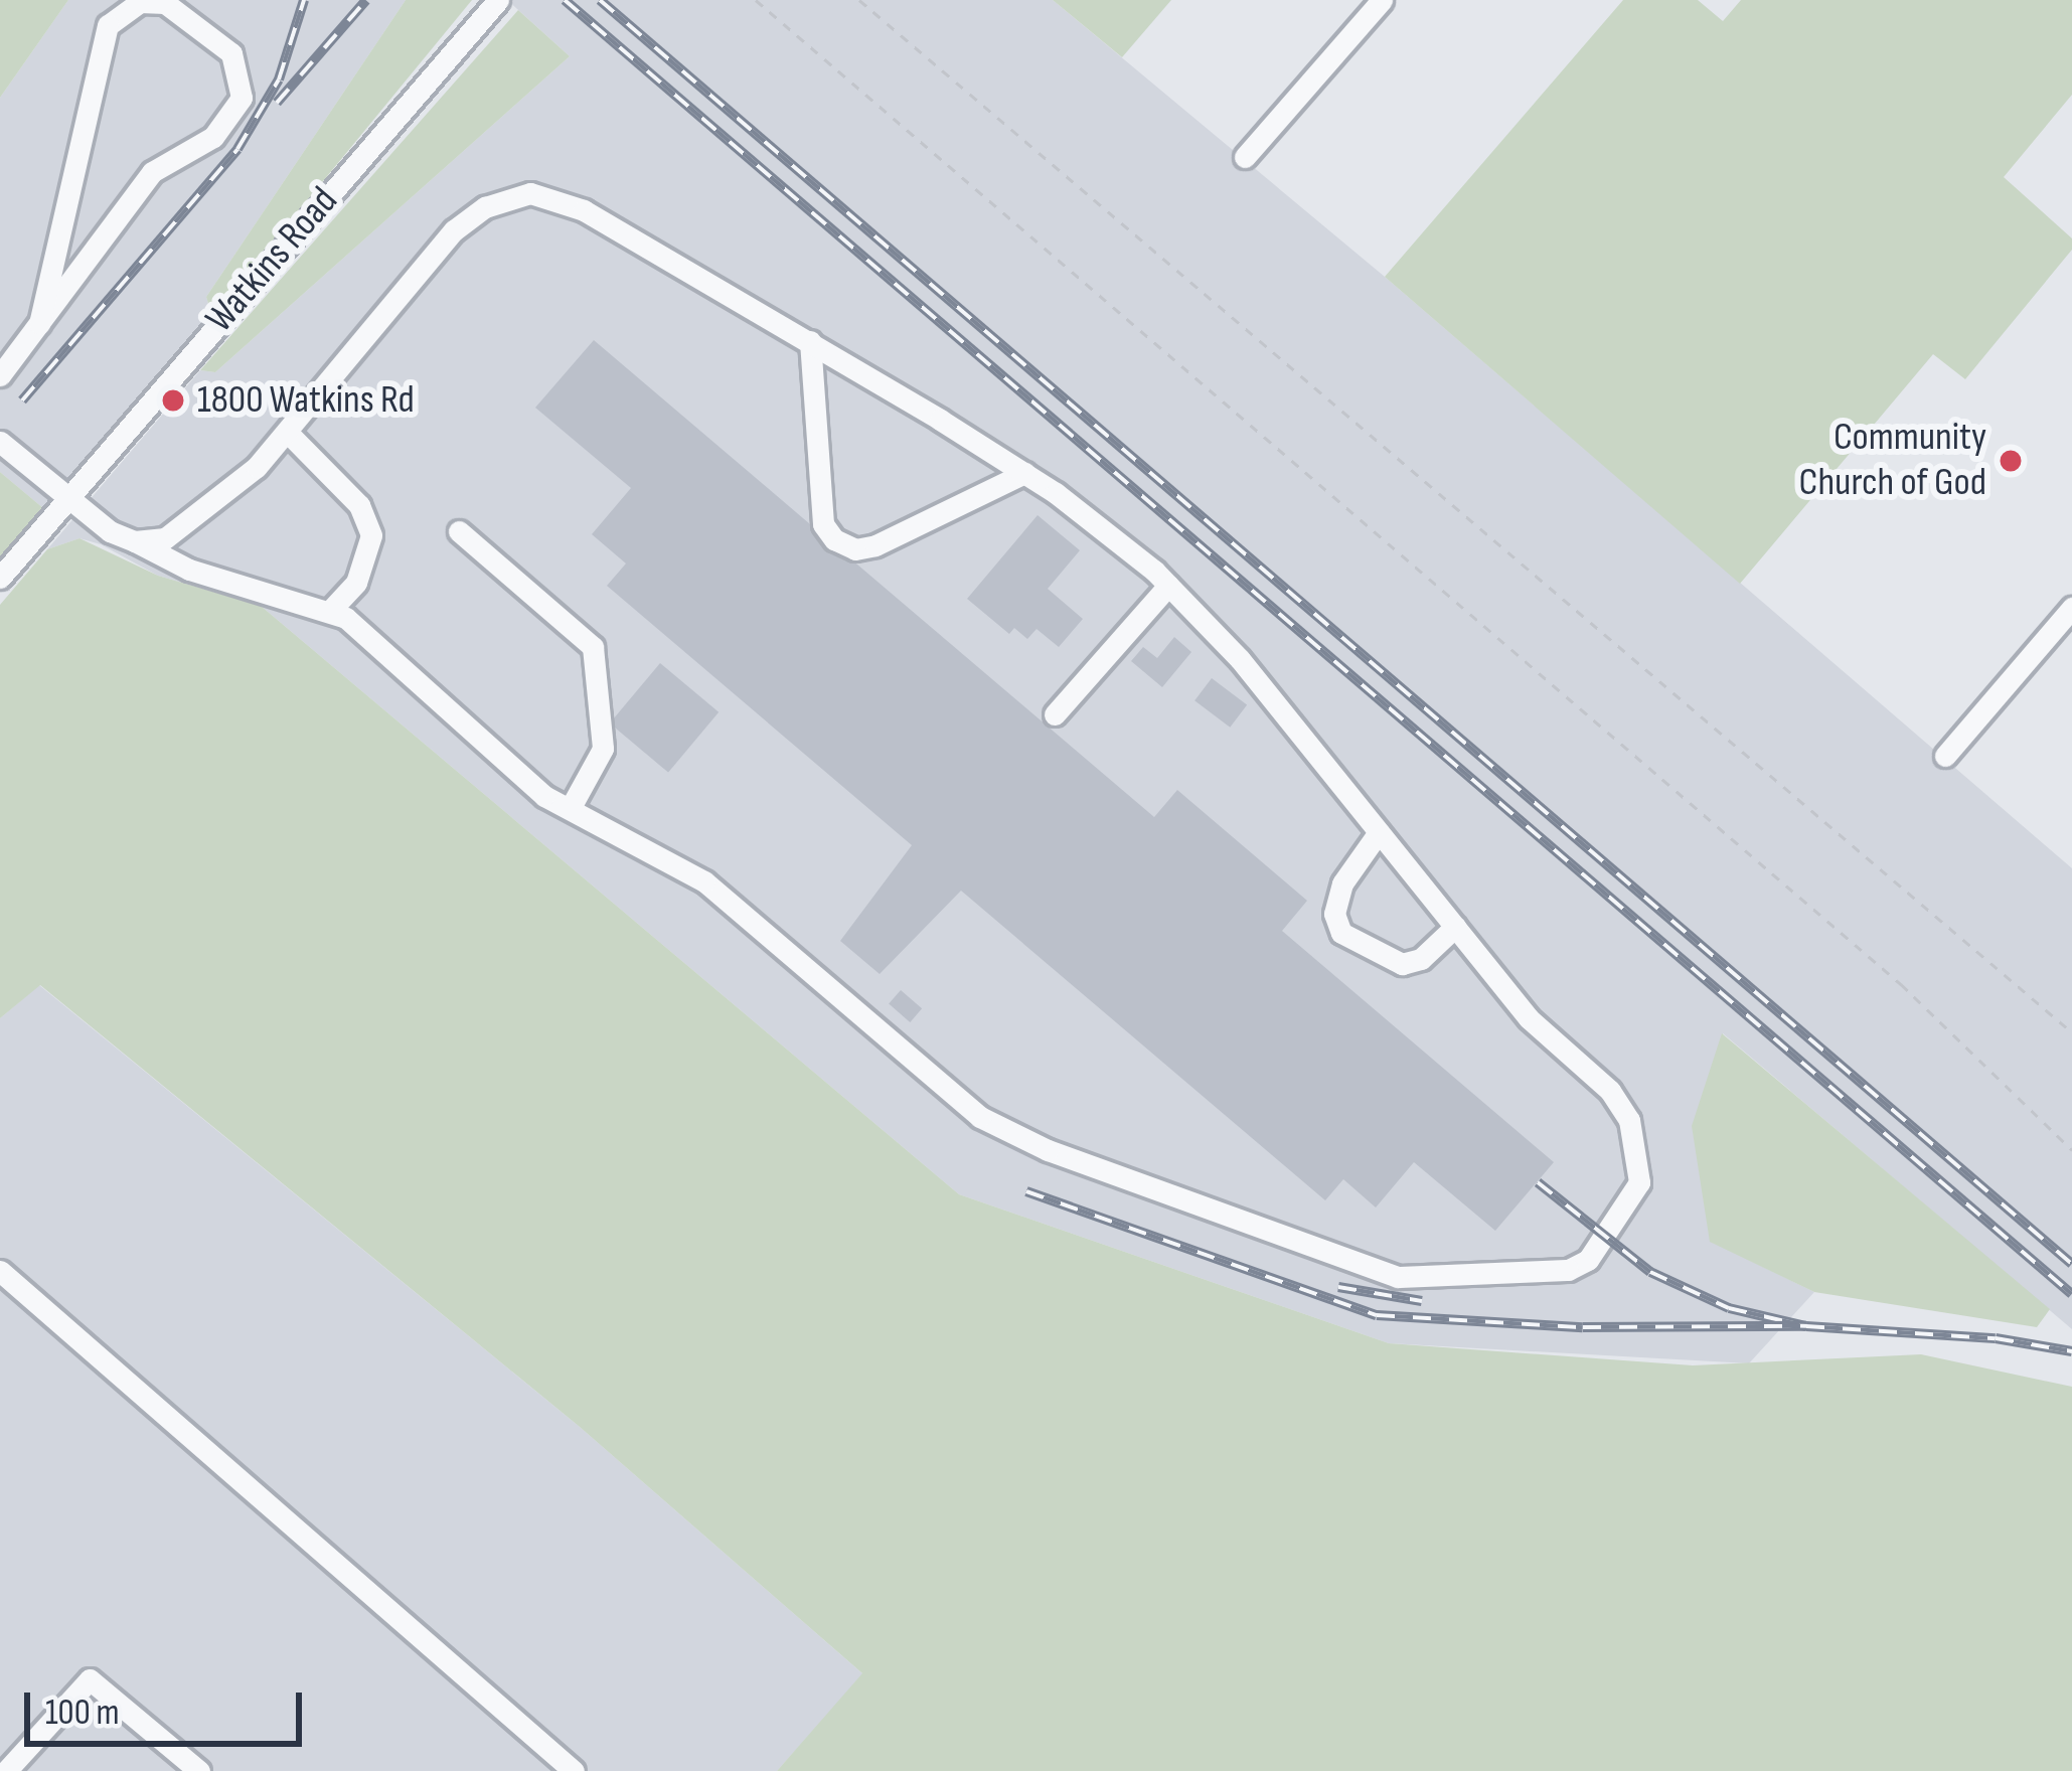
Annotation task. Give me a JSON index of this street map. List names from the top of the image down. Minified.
{"streets":{"street":["Watkins Road"]},"places":["1800 Watkins Rd","Community Church of God"],"scale_bar":"100 m"}
